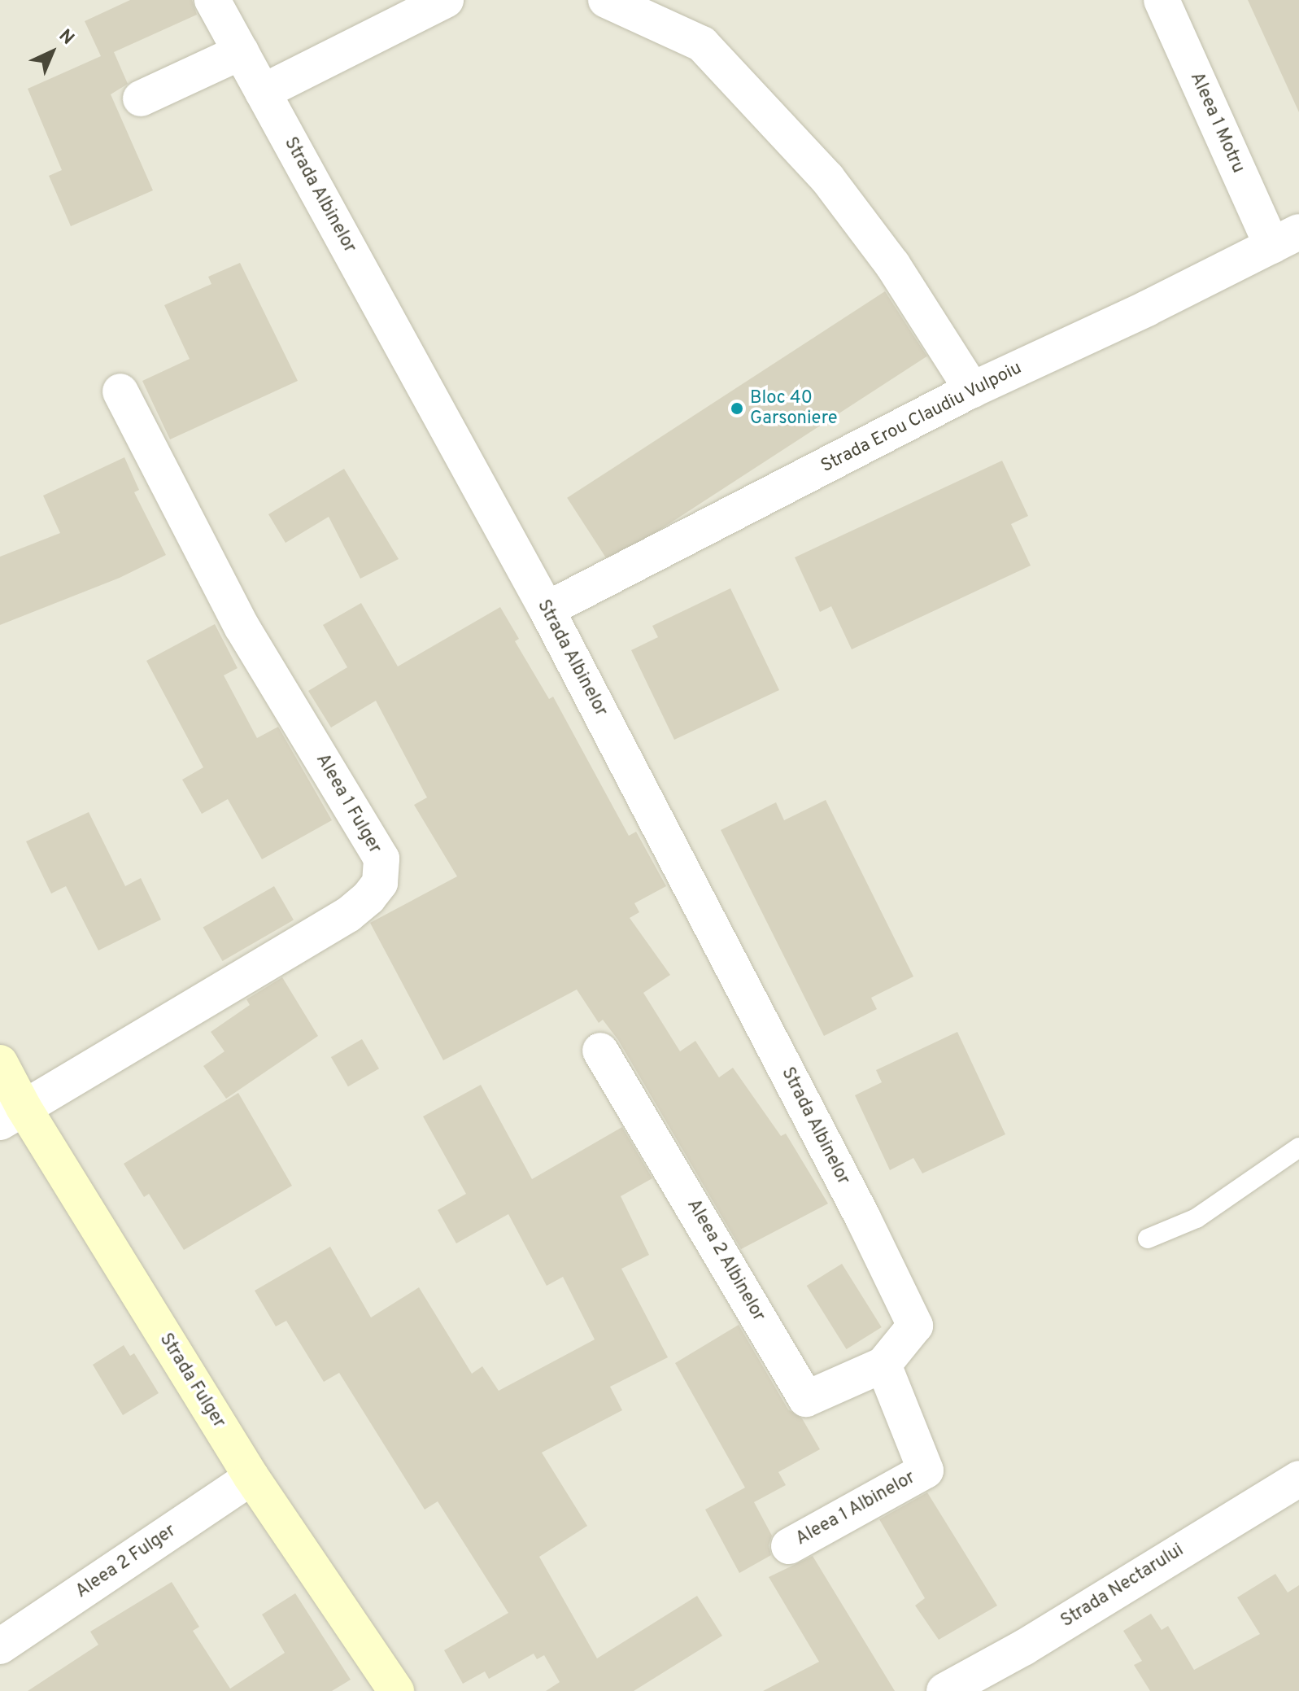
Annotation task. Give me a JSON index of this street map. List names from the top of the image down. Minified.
{"streets":{"street":["Aleea 1 Motru","Strada Albinelor","Strada Erou Claudiu Vulpoiu","Aleea 1 Fulger","Aleea 2 Albinelor","Strada Fulger","Aleea 1 Albinelor","Aleea 2 Fulger","Strada Nectarului"]},"crossings":[["Aleea 1 Motru","Strada Erou Claudiu Vulpoiu"],["Strada Albinelor","Strada Erou Claudiu Vulpoiu"],["Strada Albinelor","Aleea 2 Albinelor"],["Strada Albinelor","Aleea 1 Albinelor"],["Aleea 1 Fulger","Strada Fulger"],["Aleea 2 Albinelor","Aleea 1 Albinelor"],["Strada Fulger","Aleea 2 Fulger"]],"places":["Bloc 40 Garsoniere"],"north":"top right"}
